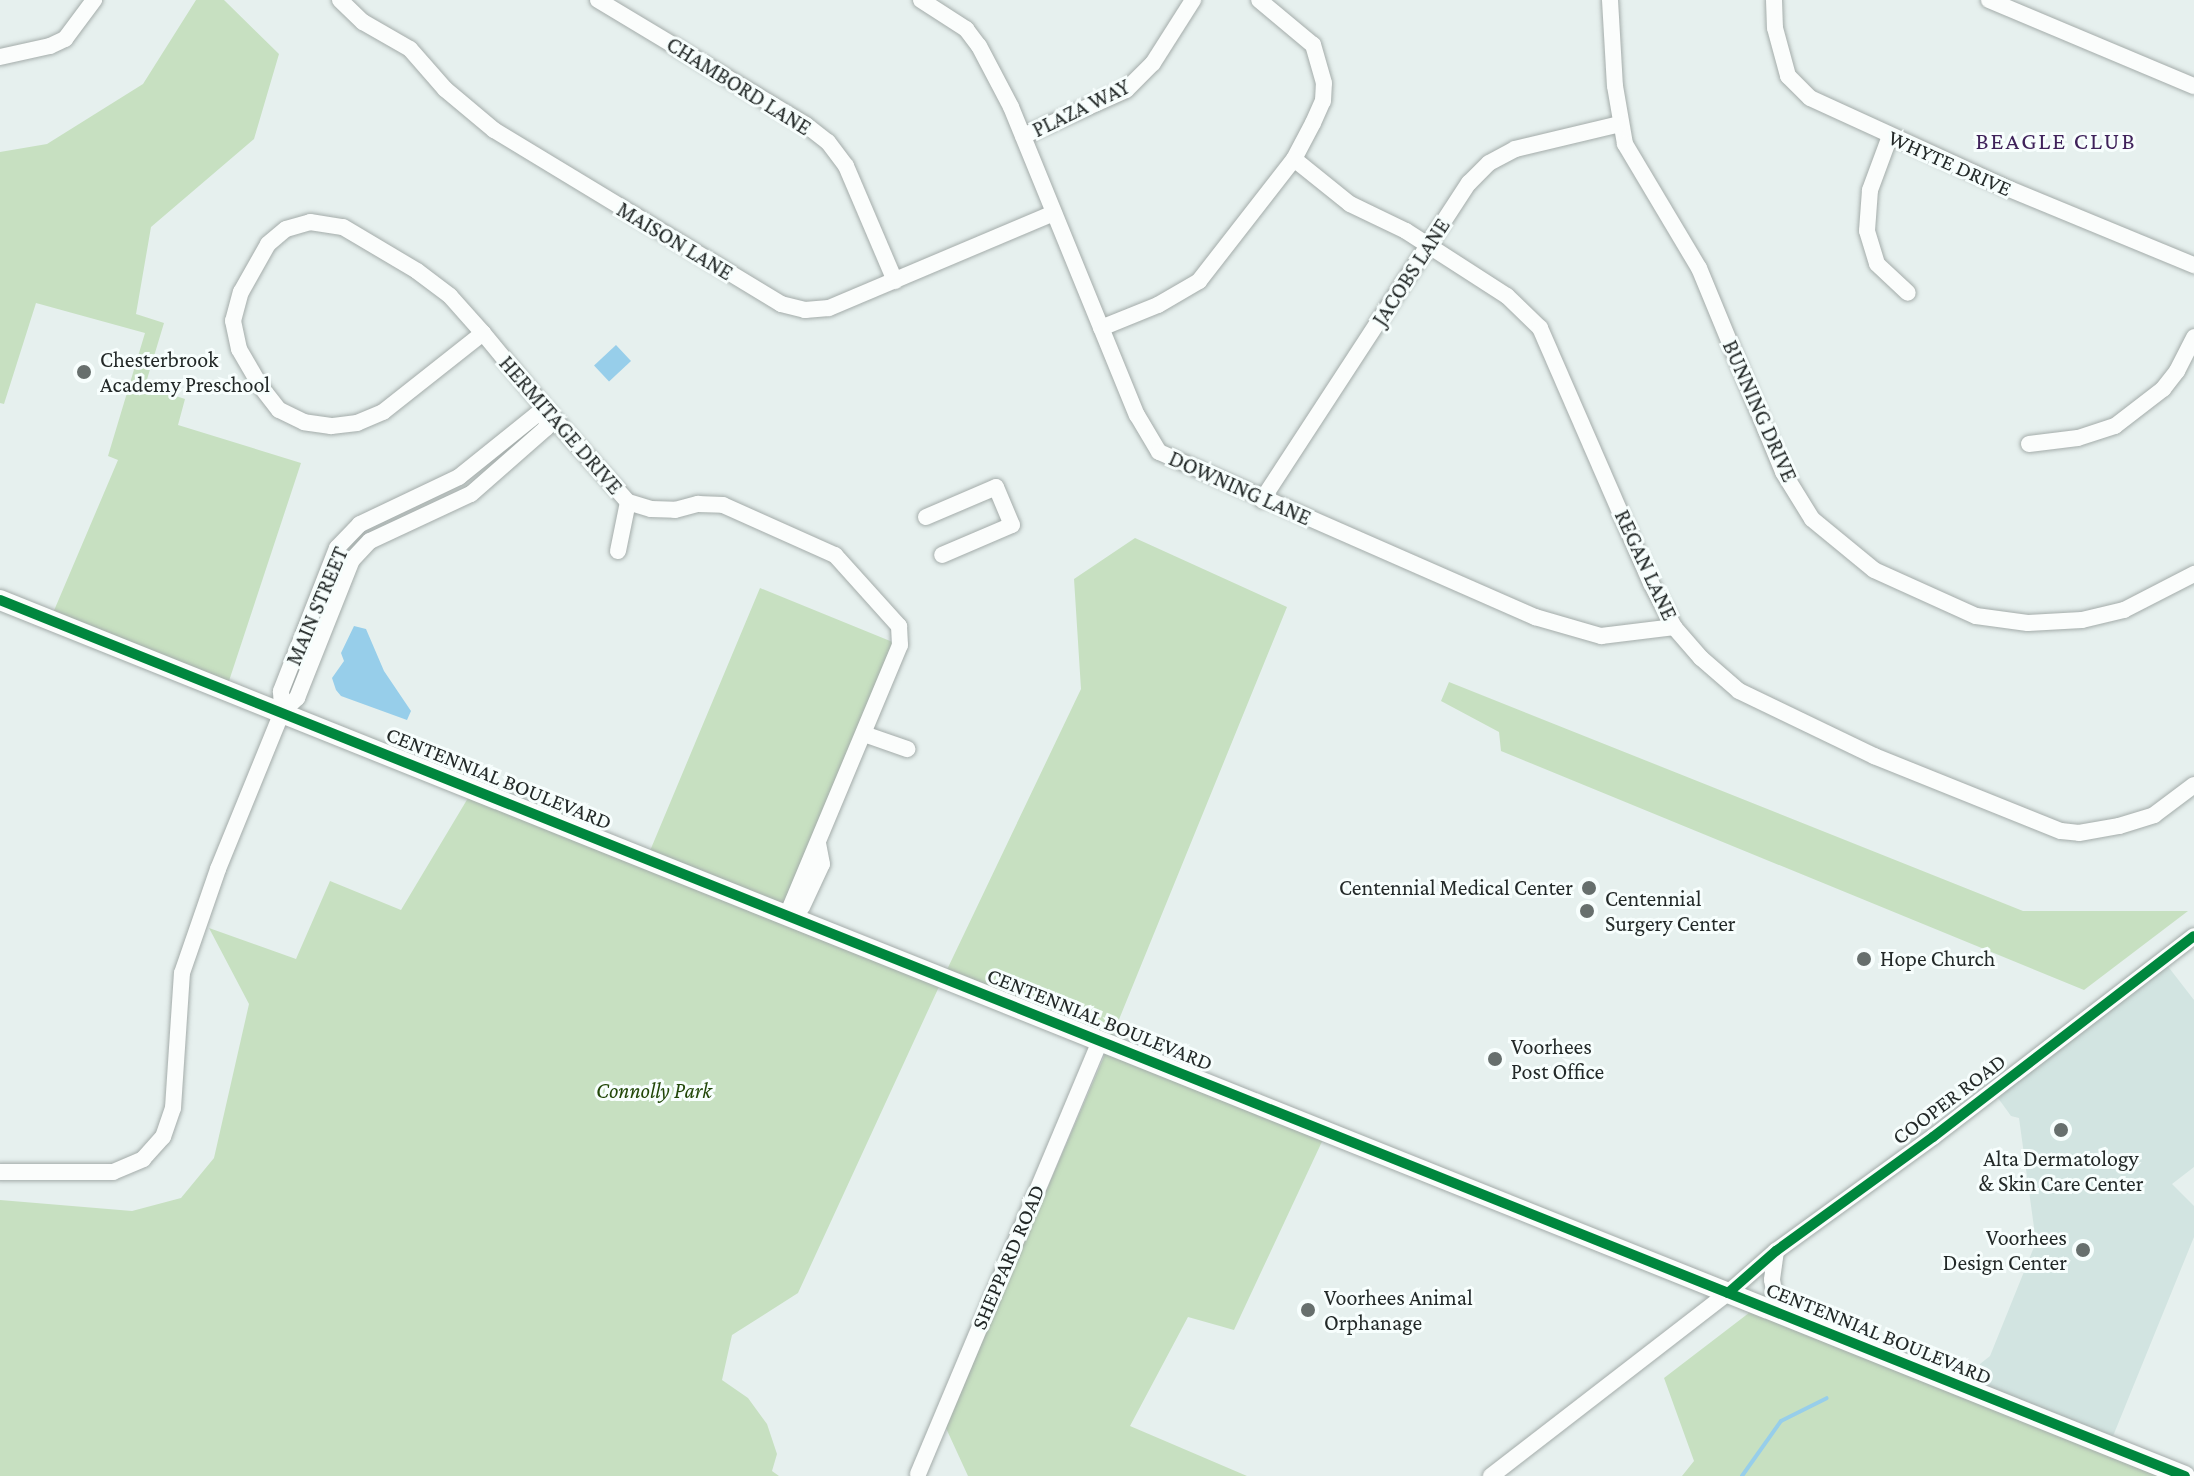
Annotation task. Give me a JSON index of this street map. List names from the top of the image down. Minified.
{"streets":{"main road":["CENTENNIAL BOULEVARD"],"street":["CHAMBORD LANE","PLAZA WAY","WHYTE DRIVE","MAISON LANE","JACOBS LANE","BUNNING DRIVE","HERMITAGE DRIVE","DOWNING LANE","REGAN LANE","MAIN STREET","COOPER ROAD","SHEPPARD ROAD"]},"crossings":[["CHAMBORD LANE","MAISON LANE"],["PLAZA WAY","DOWNING LANE"],["MAISON LANE","DOWNING LANE"],["JACOBS LANE","BUNNING DRIVE"],["JACOBS LANE","DOWNING LANE"],["JACOBS LANE","REGAN LANE"],["HERMITAGE DRIVE","MAIN STREET"],["HERMITAGE DRIVE","CENTENNIAL BOULEVARD"],["DOWNING LANE","REGAN LANE"],["MAIN STREET","CENTENNIAL BOULEVARD"],["CENTENNIAL BOULEVARD","COOPER ROAD"],["CENTENNIAL BOULEVARD","SHEPPARD ROAD"]],"districts":["BEAGLE CLUB"],"parks":["Connolly Park"],"places":["Chesterbrook Academy Preschool","Centennial Medical Center","Centennial Surgery Center","Hope Church","Voorhees Post Office","Alta Dermatology & Skin Care Center","Voorhees Design Center","Voorhees Animal Orphanage"]}
